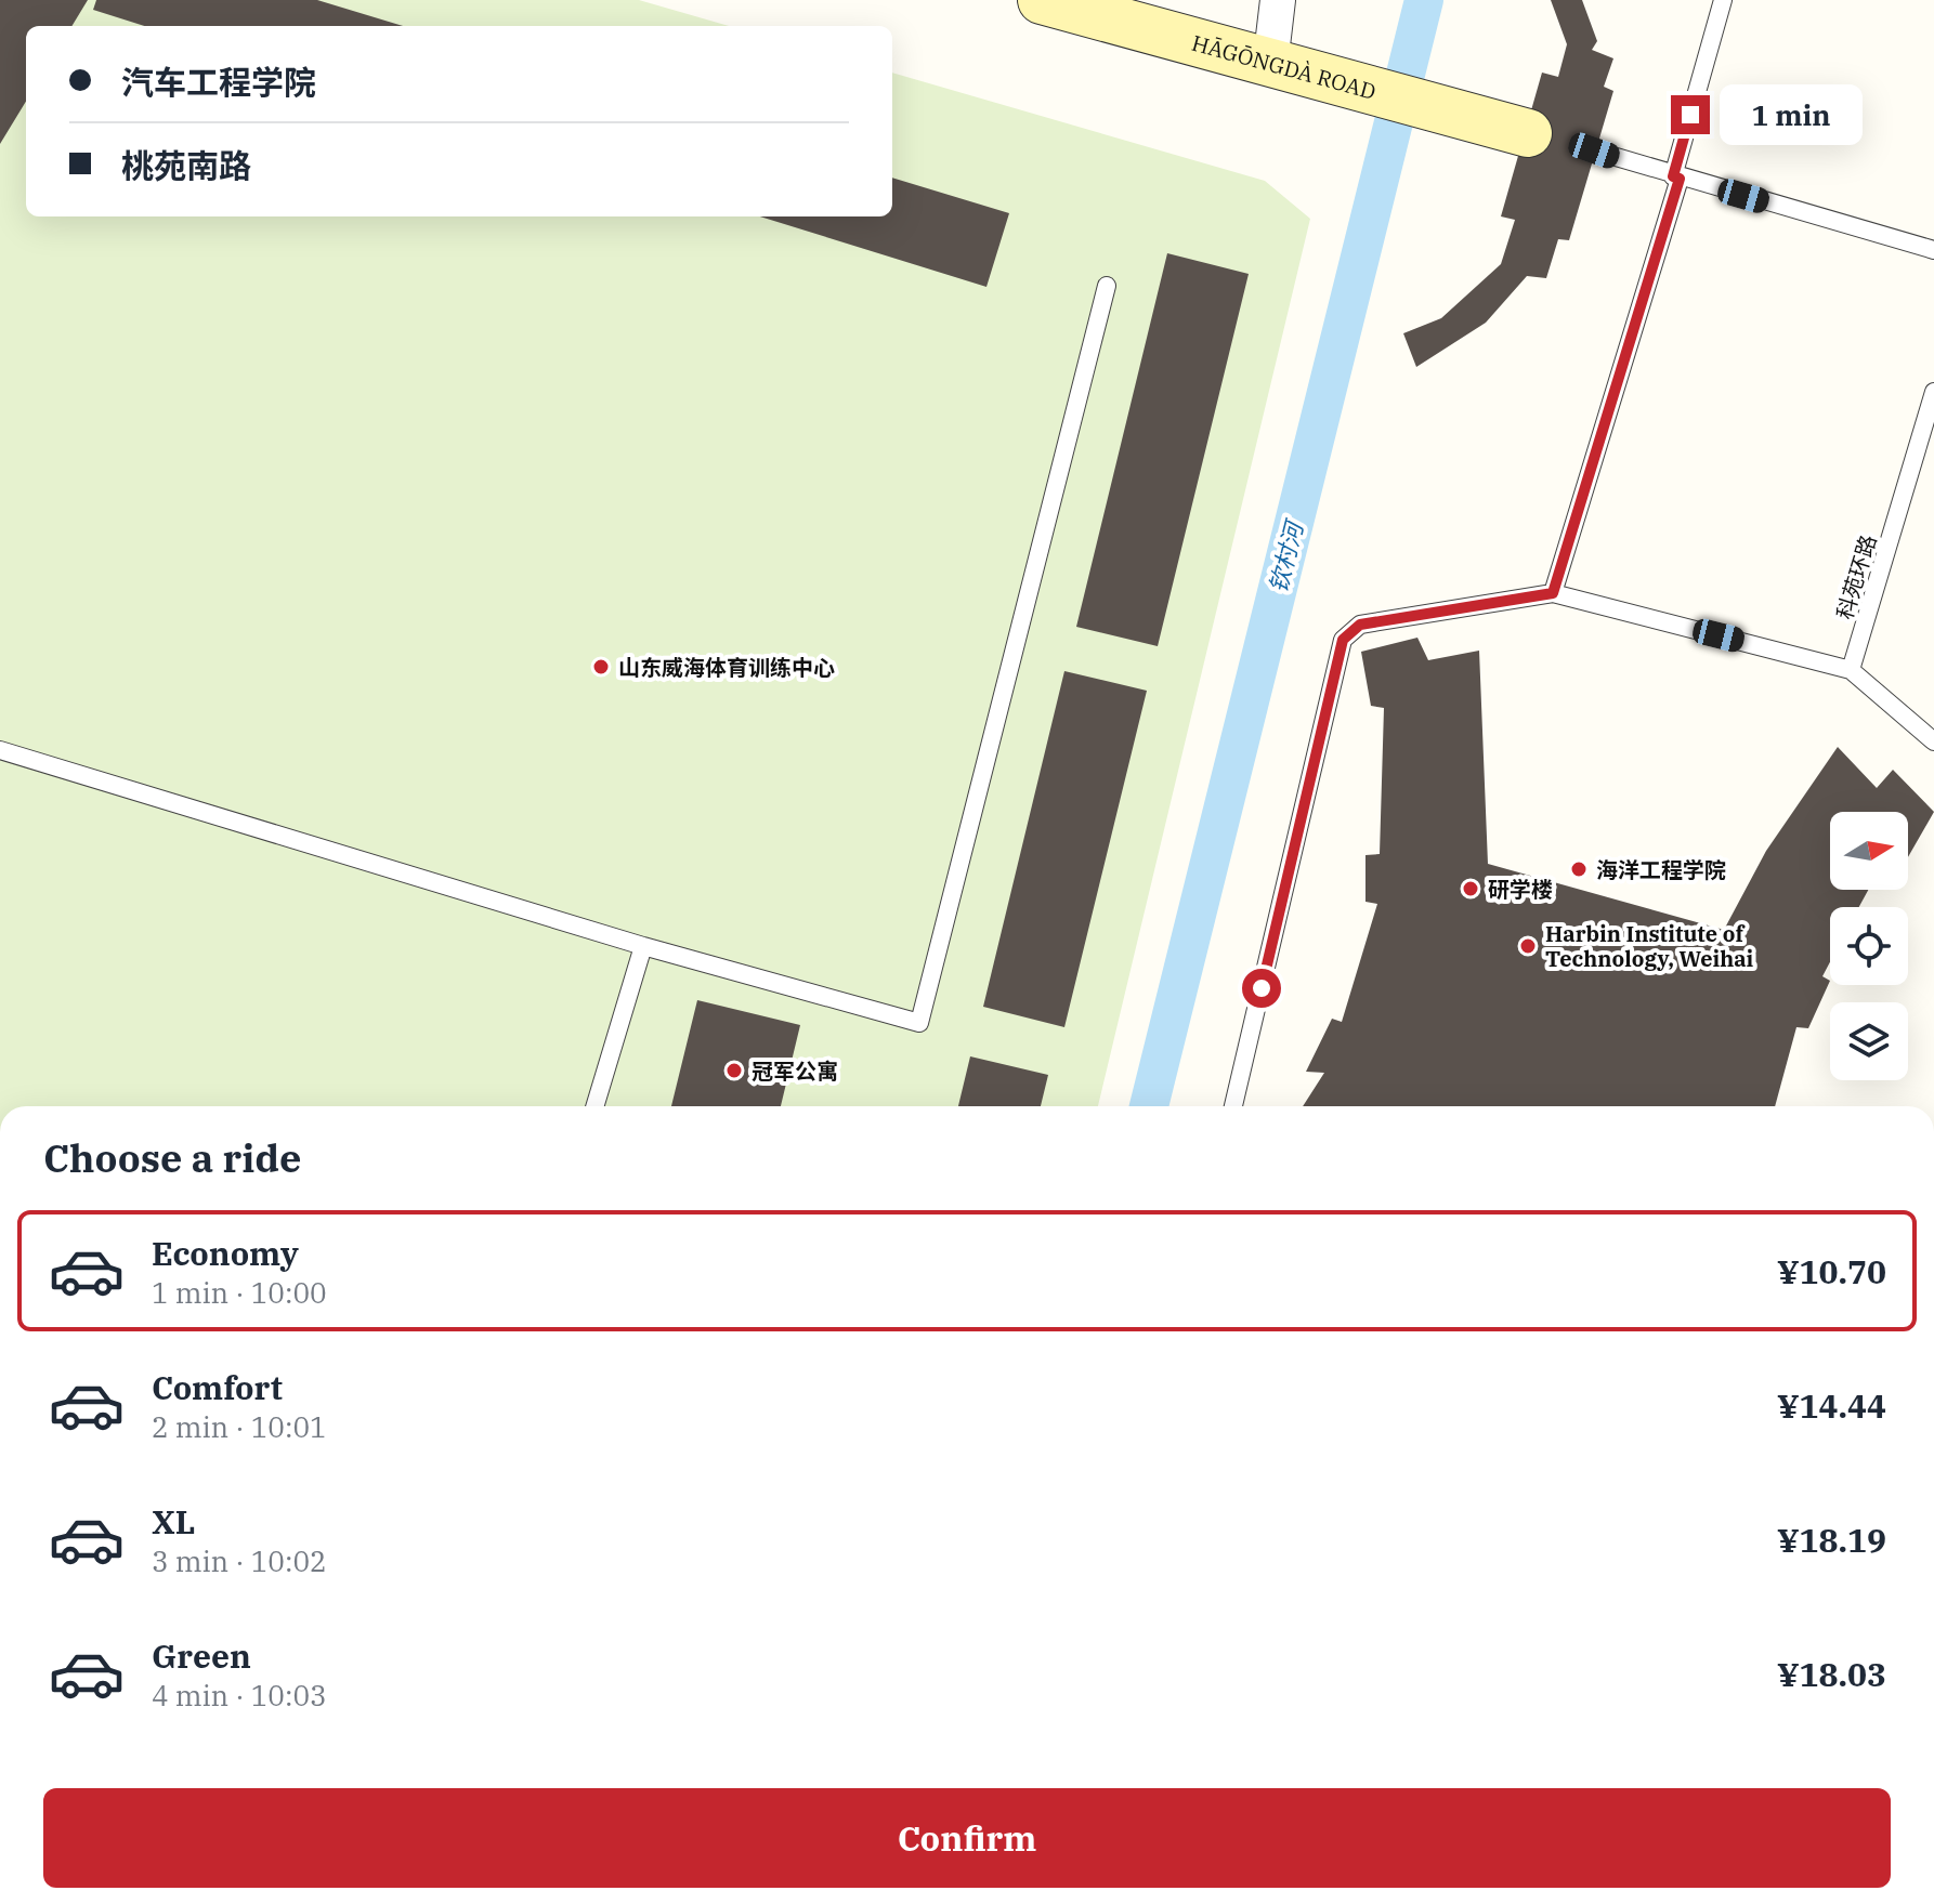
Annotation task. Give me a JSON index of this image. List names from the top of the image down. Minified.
{"streets":{"main road":["HĀGŌNGDÀ ROAD"],"lane":["科苑环路"]},"water":["钦村河"],"places":["山东威海体育训练中心","海洋工程学院","研学楼","Harbin Institute of Technology, Weihai","冠军公寓"],"north":"right","page":{"banner":["汽车工程学院","桃苑南路"],"bubble":"1 min","heading":"Choose a ride","list":[{"name":"Economy","note":"1 min · 10:00","value":"¥10.70"},{"name":"Comfort","note":"2 min · 10:01","value":"¥14.44"},{"name":"XL","note":"3 min · 10:02","value":"¥18.19"},{"name":"Green","note":"4 min · 10:03","value":"¥18.03"}],"buttons":"Confirm"}}
